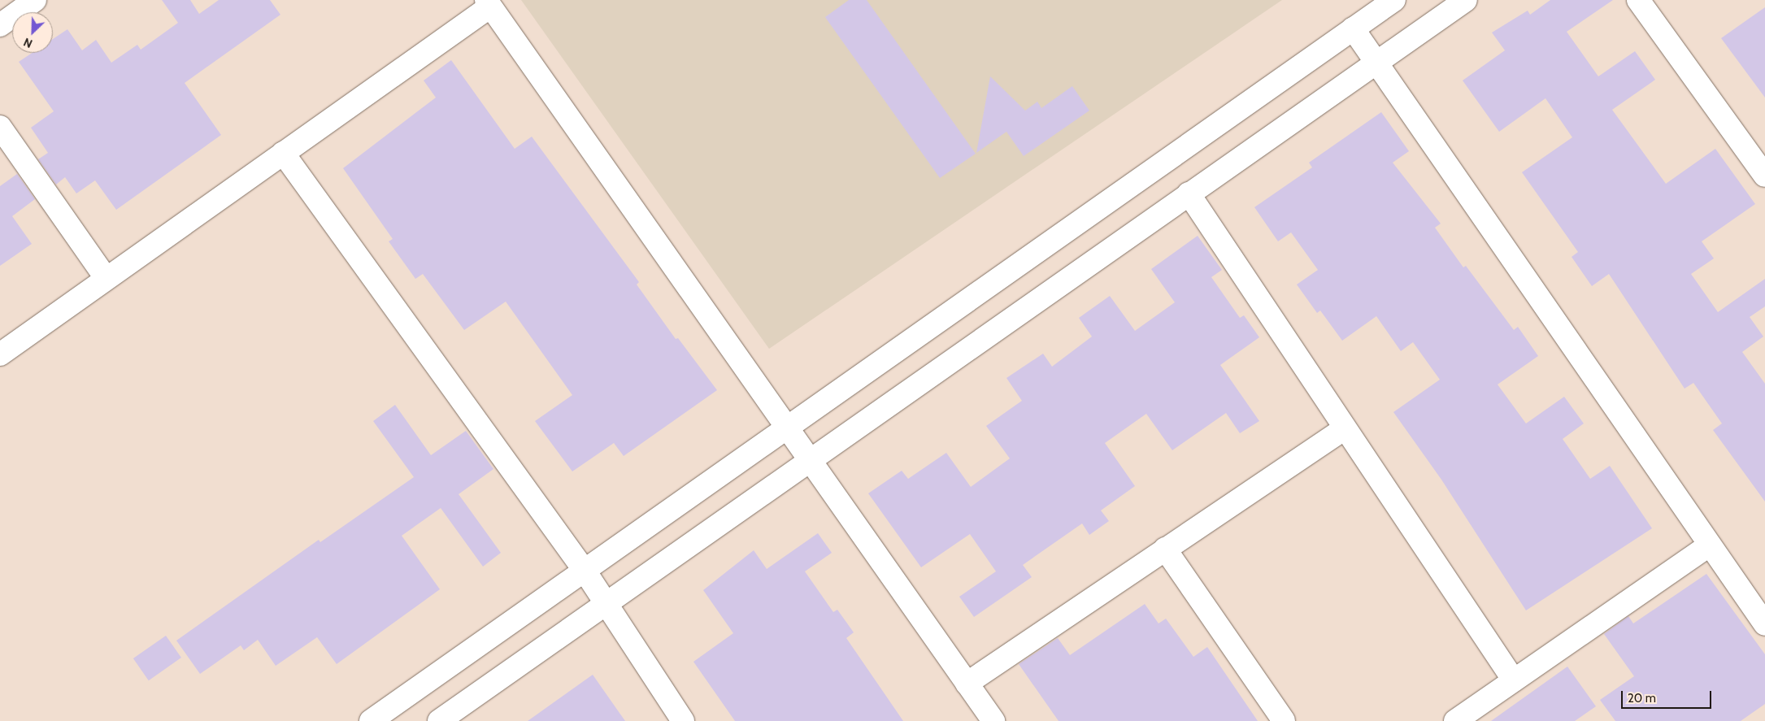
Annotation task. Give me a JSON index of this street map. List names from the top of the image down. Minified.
{"scale_bar":"20 m","north":"bottom left"}
